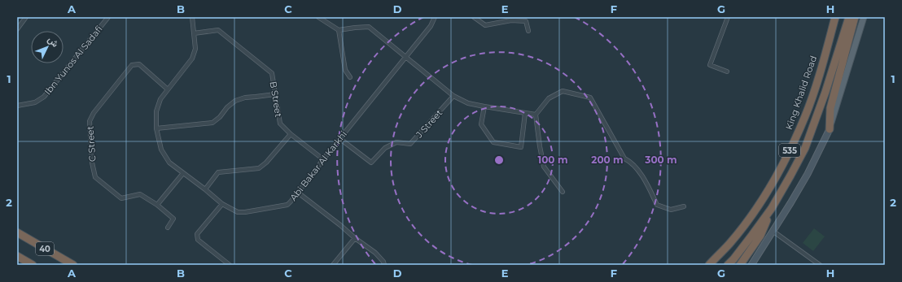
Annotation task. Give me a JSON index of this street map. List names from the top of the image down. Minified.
{"streets":{"highway":["King Khalid Road","535","40"],"street":["Ibn Yunos Al Sadafi","B Street","J Street","C Street","Abi Bakar Al Karkhi"]},"crossings":[["B Street","Abi Bakar Al Karkhi"],["J Street","Abi Bakar Al Karkhi"],["C Street","Abi Bakar Al Karkhi"]],"north":"top right","grid":{"columns":["A","B","C","D","E","F","G","H"],"rows":["1","2"]},"rings":["100 m","200 m","300 m"]}
